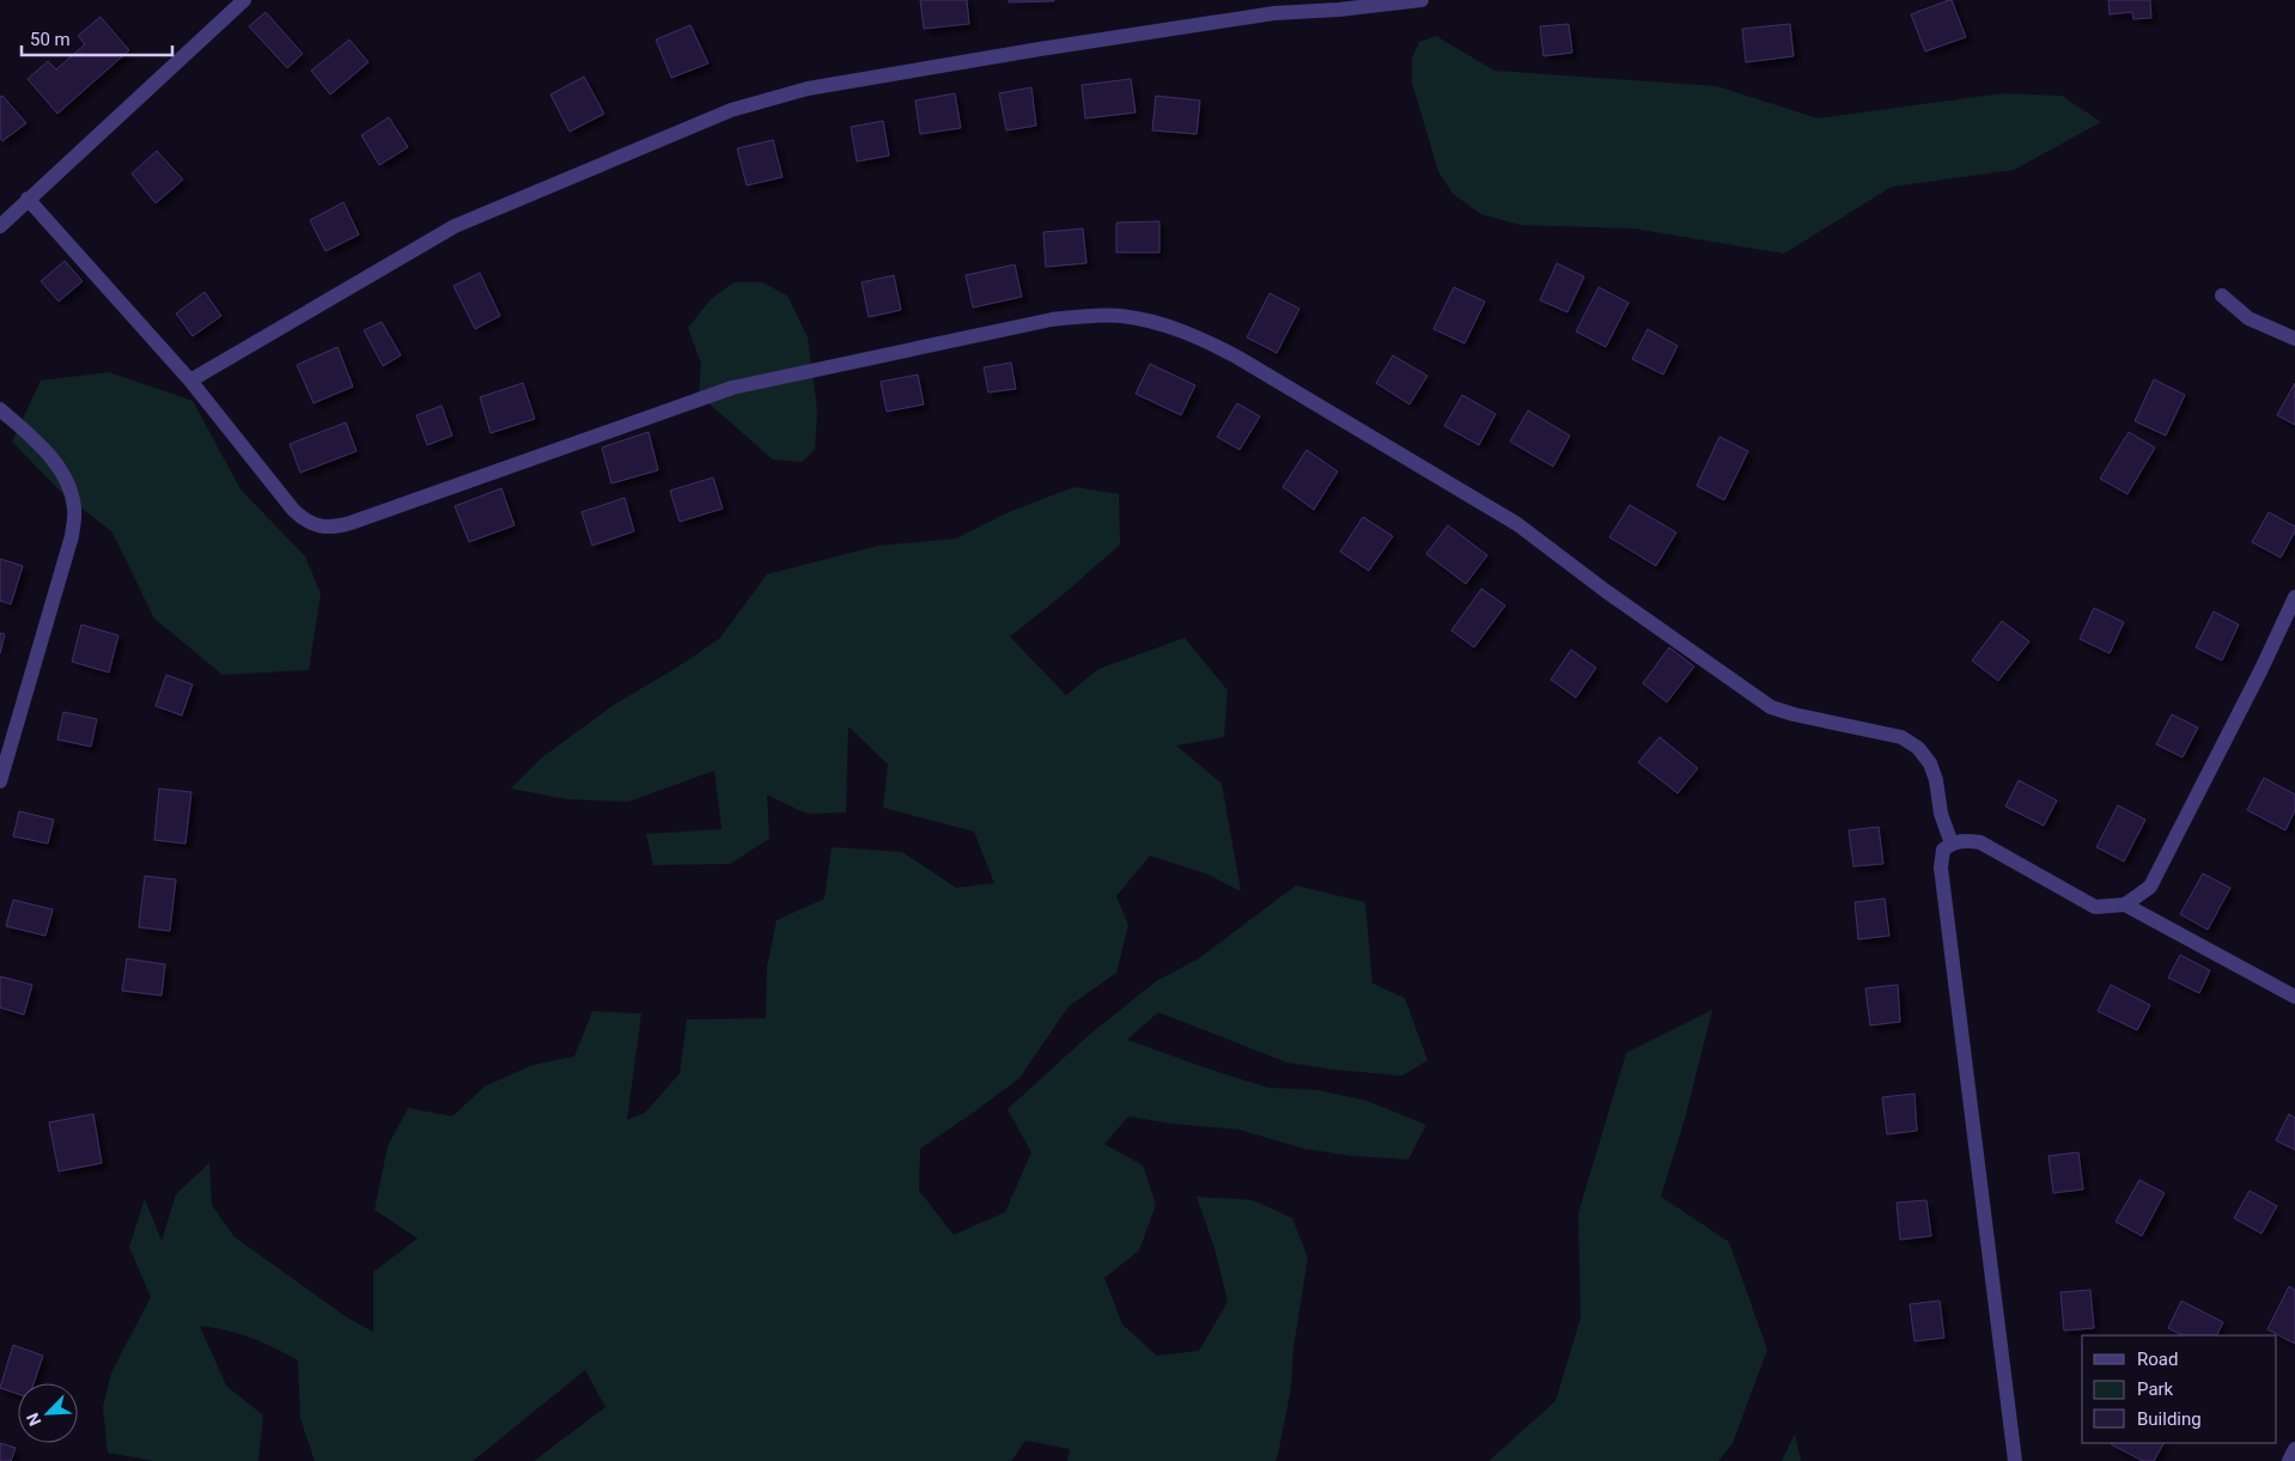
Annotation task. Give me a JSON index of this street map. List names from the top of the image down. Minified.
{"legend":["Road","Park","Building"],"scale_bar":"50 m","north":"bottom left"}
